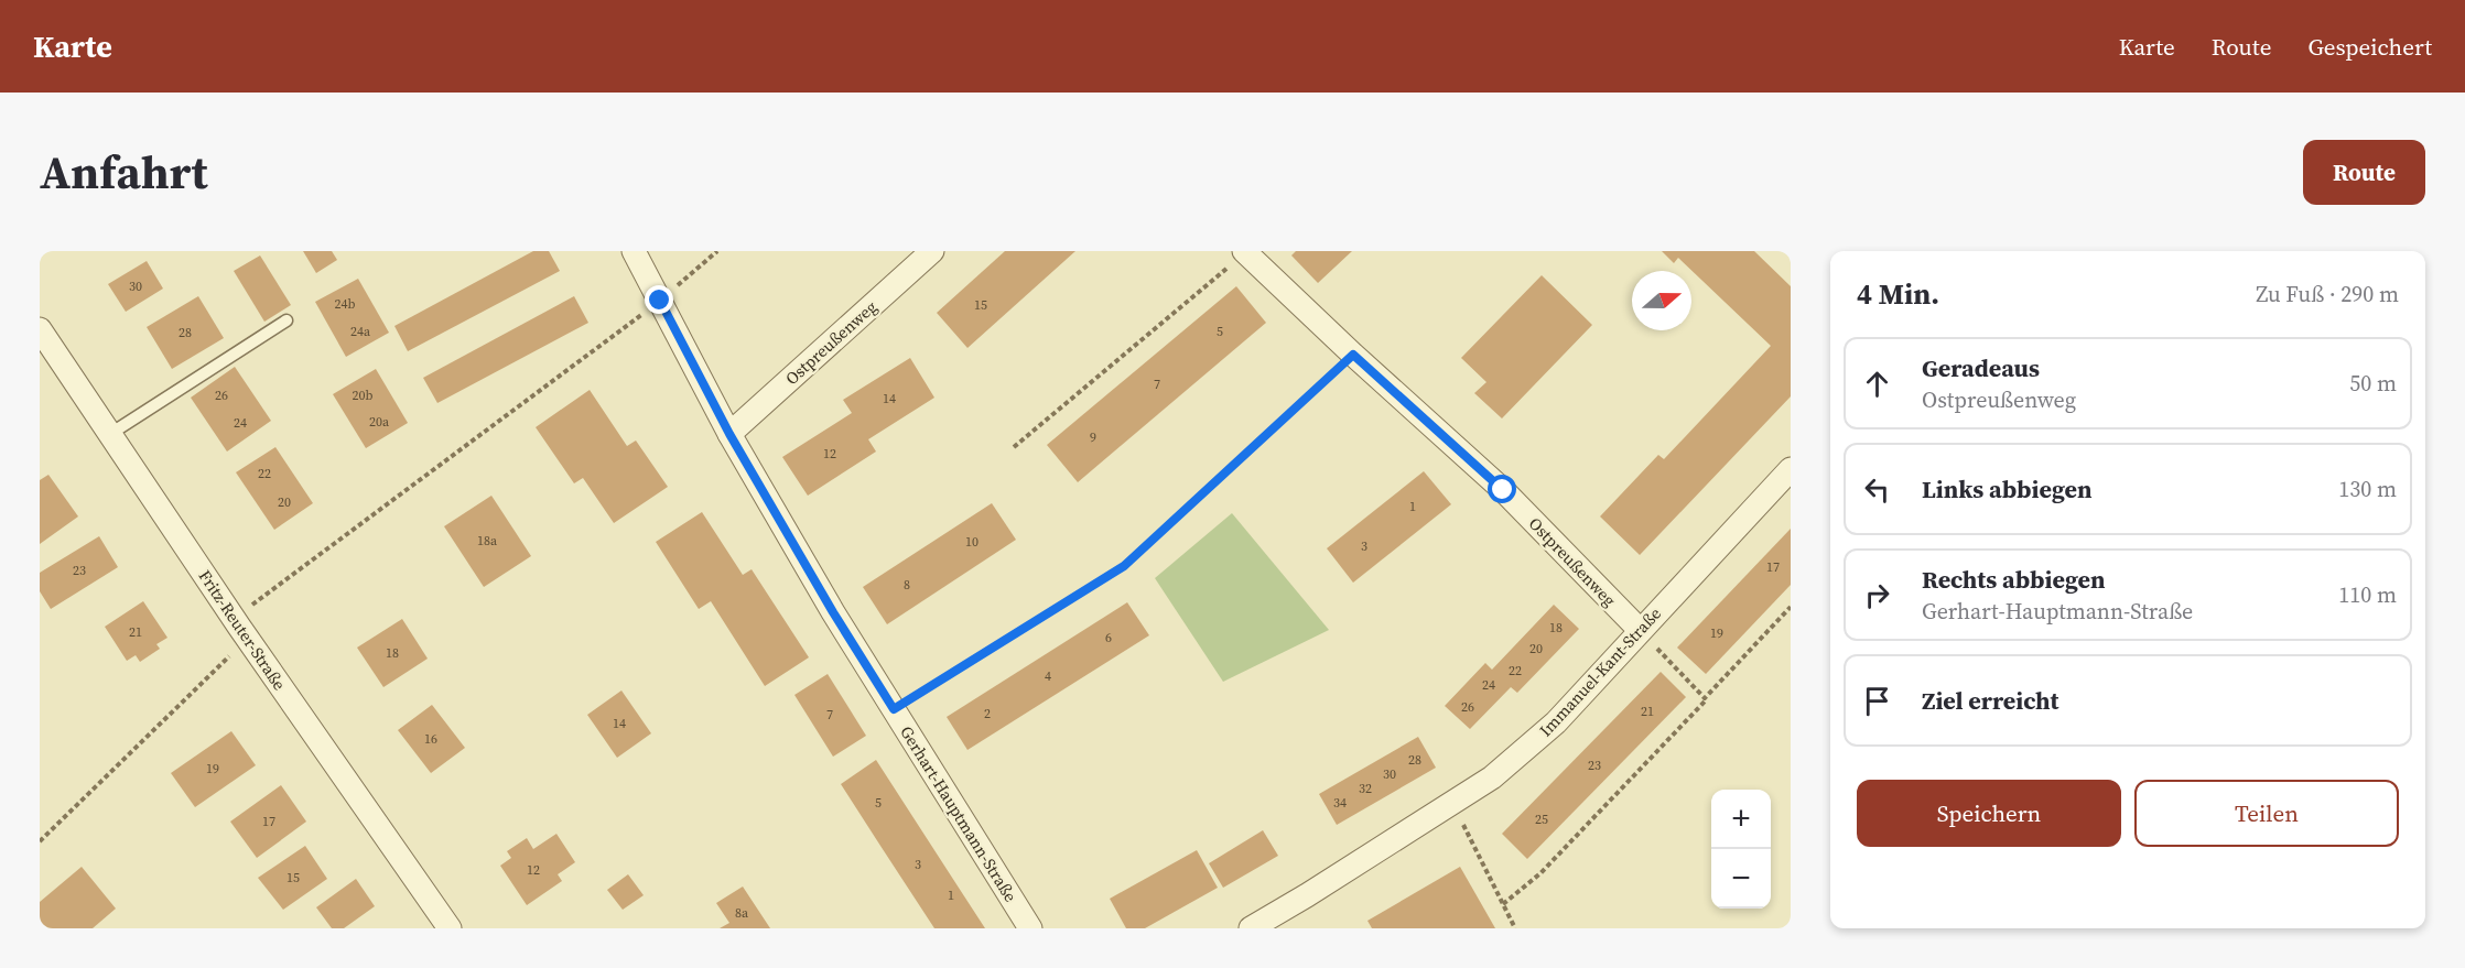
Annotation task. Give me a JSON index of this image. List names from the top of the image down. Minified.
{"streets":{"street":["Ostpreußenweg","Fritz-Reuter-Straße","Immanuel-Kant-Straße","Gerhart-Hauptmann-Straße"]},"crossings":[["Ostpreußenweg","Immanuel-Kant-Straße"],["Ostpreußenweg","Gerhart-Hauptmann-Straße"]],"house_numbers":["30","24b","15","24a","5","28","7","26","20b","14","20a","24","9","12","22","20","1","18a","10","3","17","23","8","18","21","19","6","20","18","22","4","24","26","21","2","7","14","16","28","23","19","30","32","5","34","25","17","3","12","15","1","8a"],"north":"right","page":{"header":"Karte","nav":["Karte","Route","Gespeichert"],"title":"Anfahrt","buttons":["Route",["Speichern","Teilen"]],"heading":["4 Min.","Zu Fuß · 290 m"],"list":[["Geradeaus","Ostpreußenweg","50 m"],["Links abbiegen","130 m"],["Rechts abbiegen","Gerhart-Hauptmann-Straße","110 m"],"Ziel erreicht"],"map_buttons":["+","−"]}}
